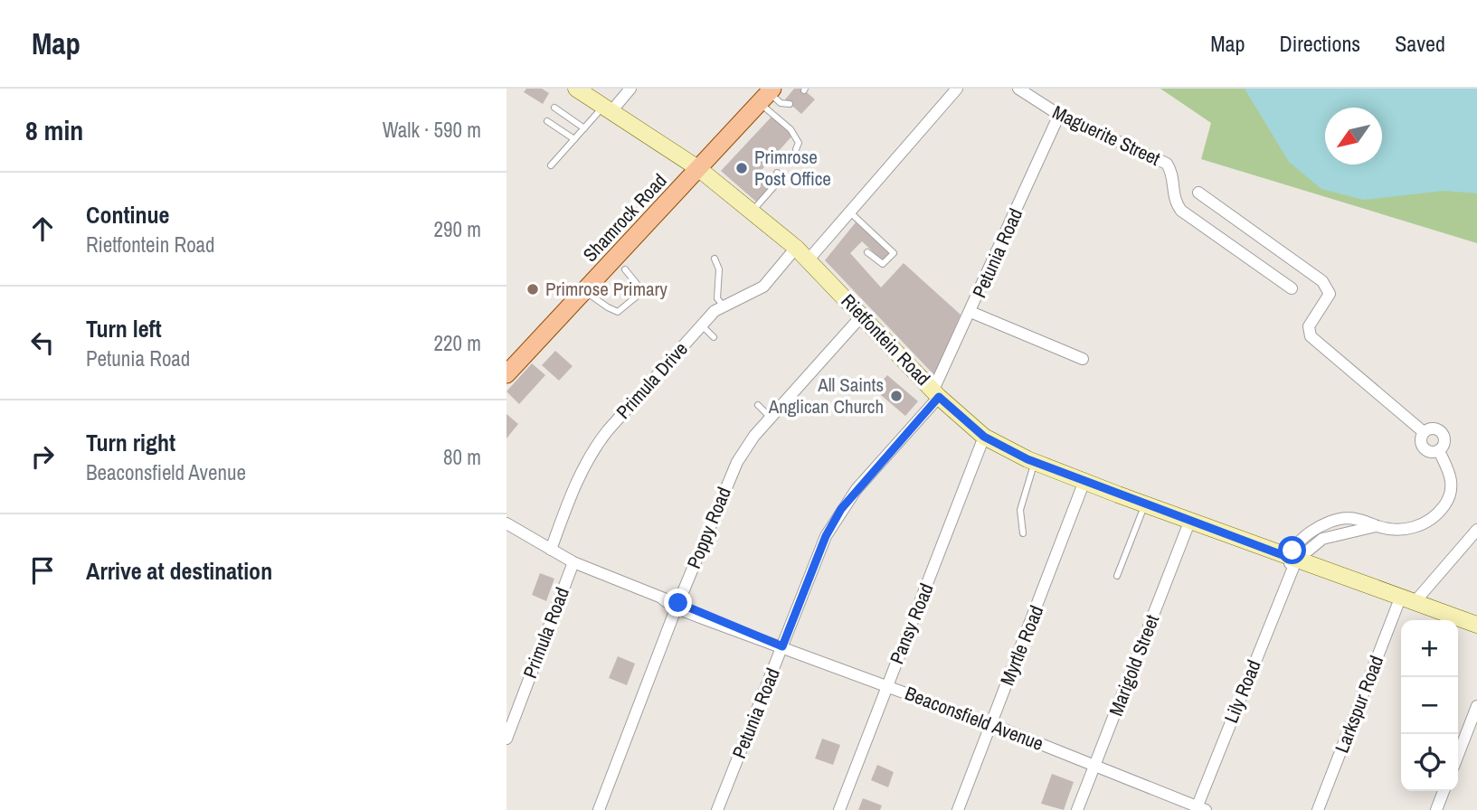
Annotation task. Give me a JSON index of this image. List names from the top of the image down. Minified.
{"streets":{"main road":["Shamrock Road"],"street":["Maguerite Street","Petunia Road","Rietfontein Road","Primula Drive","Poppy Road","Pansy Road","Primula Road","Myrtle Road","Marigold Street","Lily Road","Larkspur Road","Beaconsfield Avenue"]},"crossings":[["Maguerite Street","Petunia Road"],["Shamrock Road","Rietfontein Road"],["Petunia Road","Rietfontein Road"],["Petunia Road","Beaconsfield Avenue"],["Rietfontein Road","Primula Drive"],["Rietfontein Road","Poppy Road"],["Rietfontein Road","Pansy Road"],["Rietfontein Road","Myrtle Road"],["Rietfontein Road","Marigold Street"],["Rietfontein Road","Lily Road"],["Rietfontein Road","Larkspur Road"],["Primula Drive","Beaconsfield Avenue"],["Poppy Road","Beaconsfield Avenue"],["Pansy Road","Beaconsfield Avenue"],["Primula Road","Beaconsfield Avenue"],["Myrtle Road","Beaconsfield Avenue"],["Marigold Street","Beaconsfield Avenue"],["Lily Road","Beaconsfield Avenue"]],"places":["Primrose Post Office","Primrose Primary","All Saints Anglican Church"],"north":"bottom left","page":{"header":"Map","nav":["Map","Directions","Saved"],"heading":["8 min","Walk · 590 m"],"list":[["Continue","Rietfontein Road","290 m"],["Turn left","Petunia Road","220 m"],["Turn right","Beaconsfield Avenue","80 m"],"Arrive at destination"],"map_buttons":["+","−"]}}
